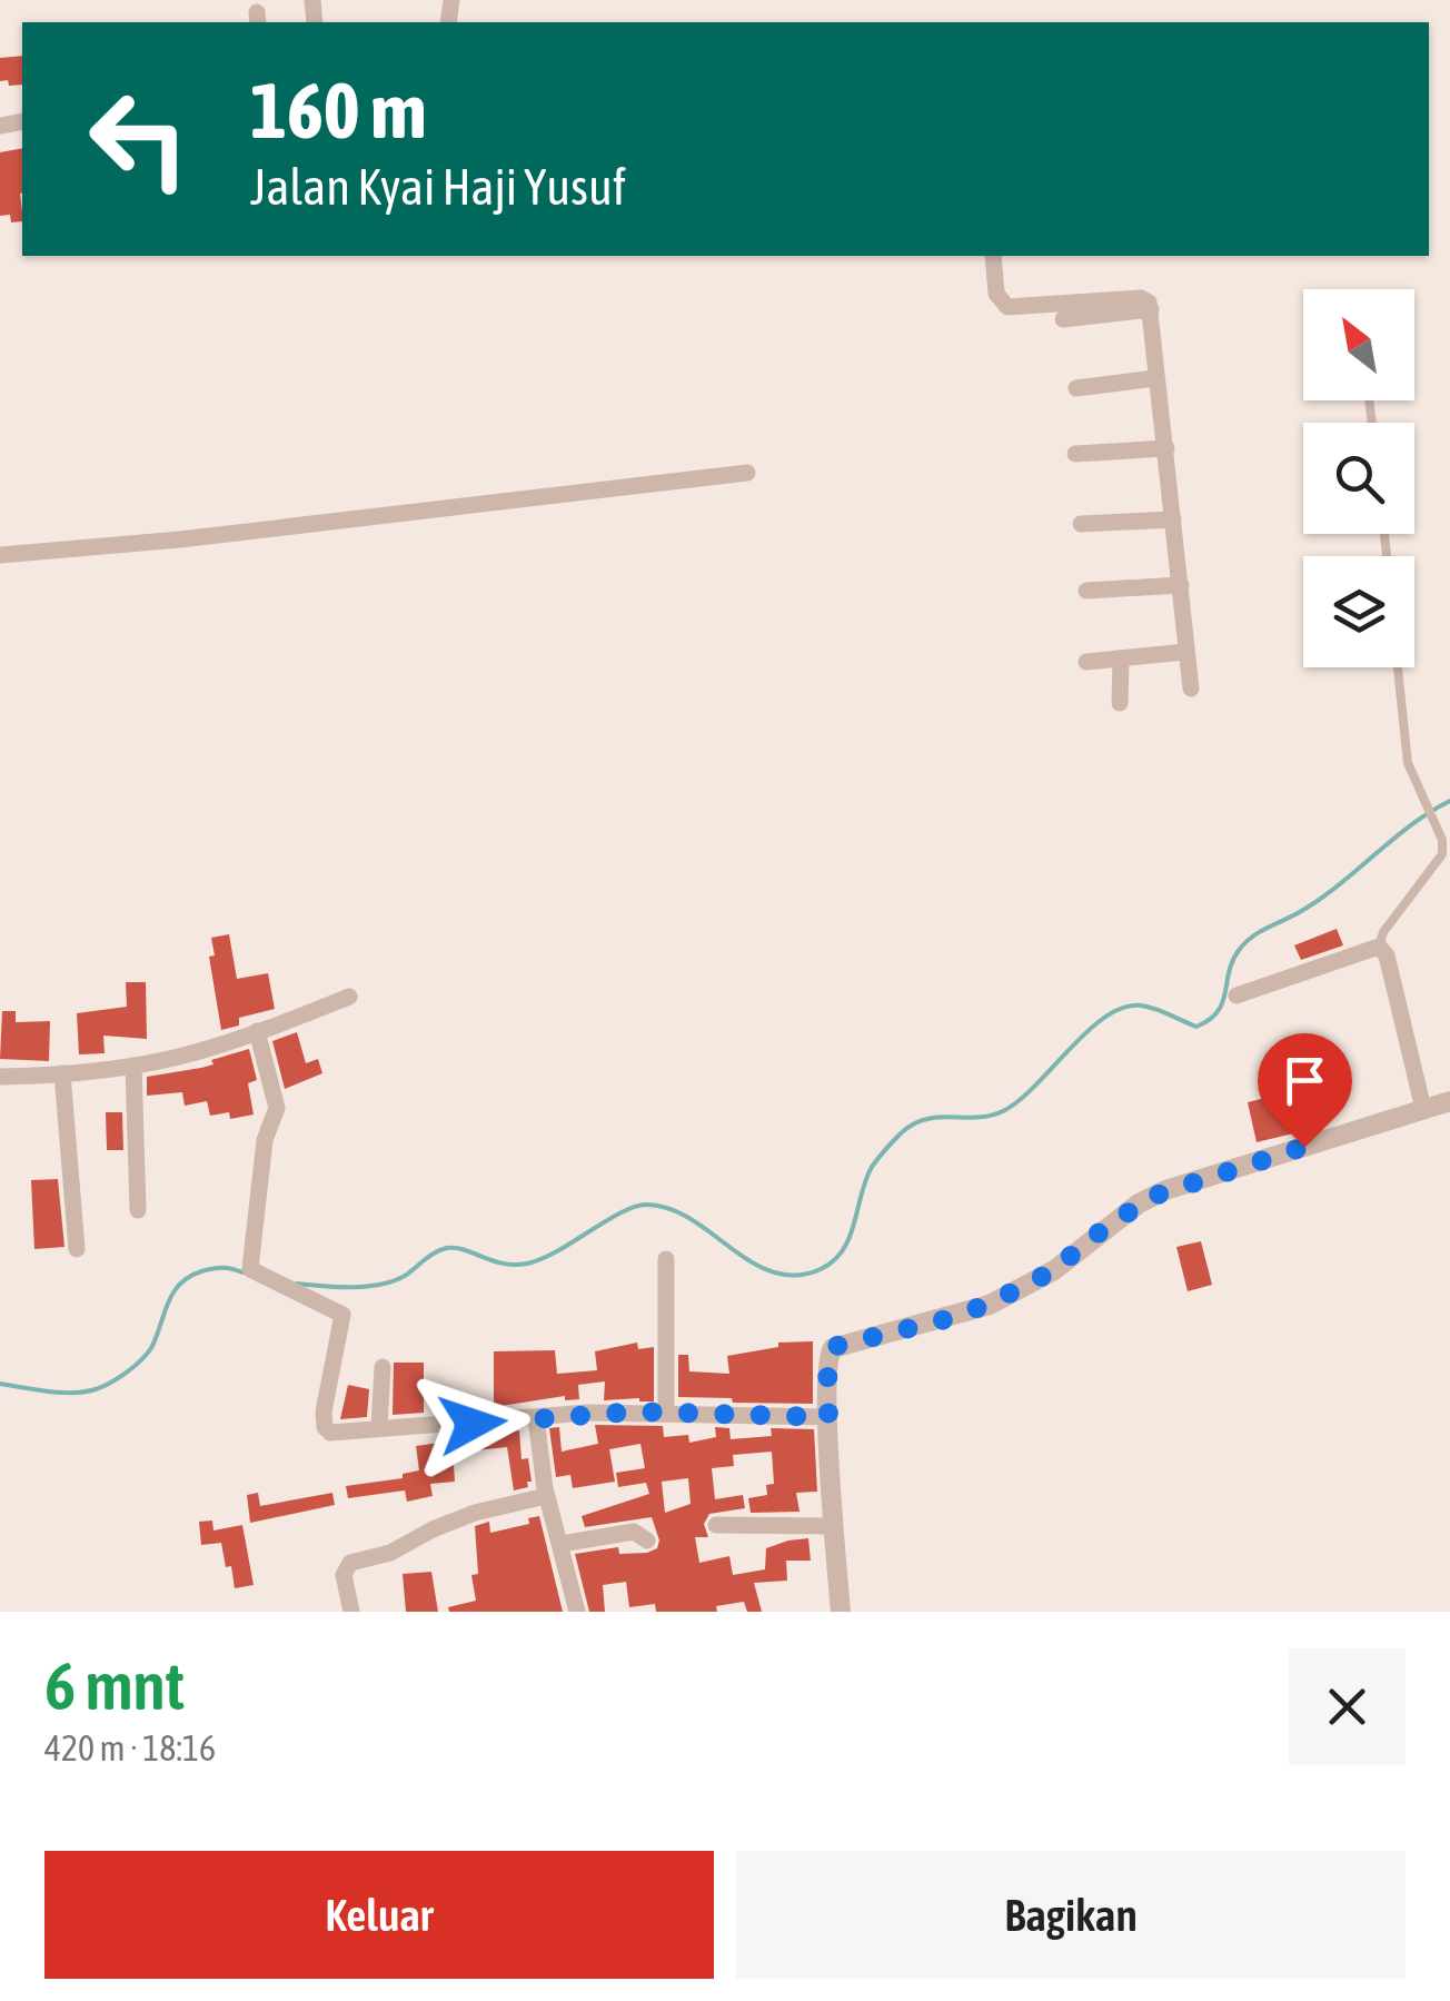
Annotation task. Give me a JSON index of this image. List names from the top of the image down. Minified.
{"north":"top left","page":{"turn":["160 m","Jalan Kyai Haji Yusuf"],"heading":["6 mnt","420 m · 18:16"],"buttons":["Keluar","Bagikan"]}}
